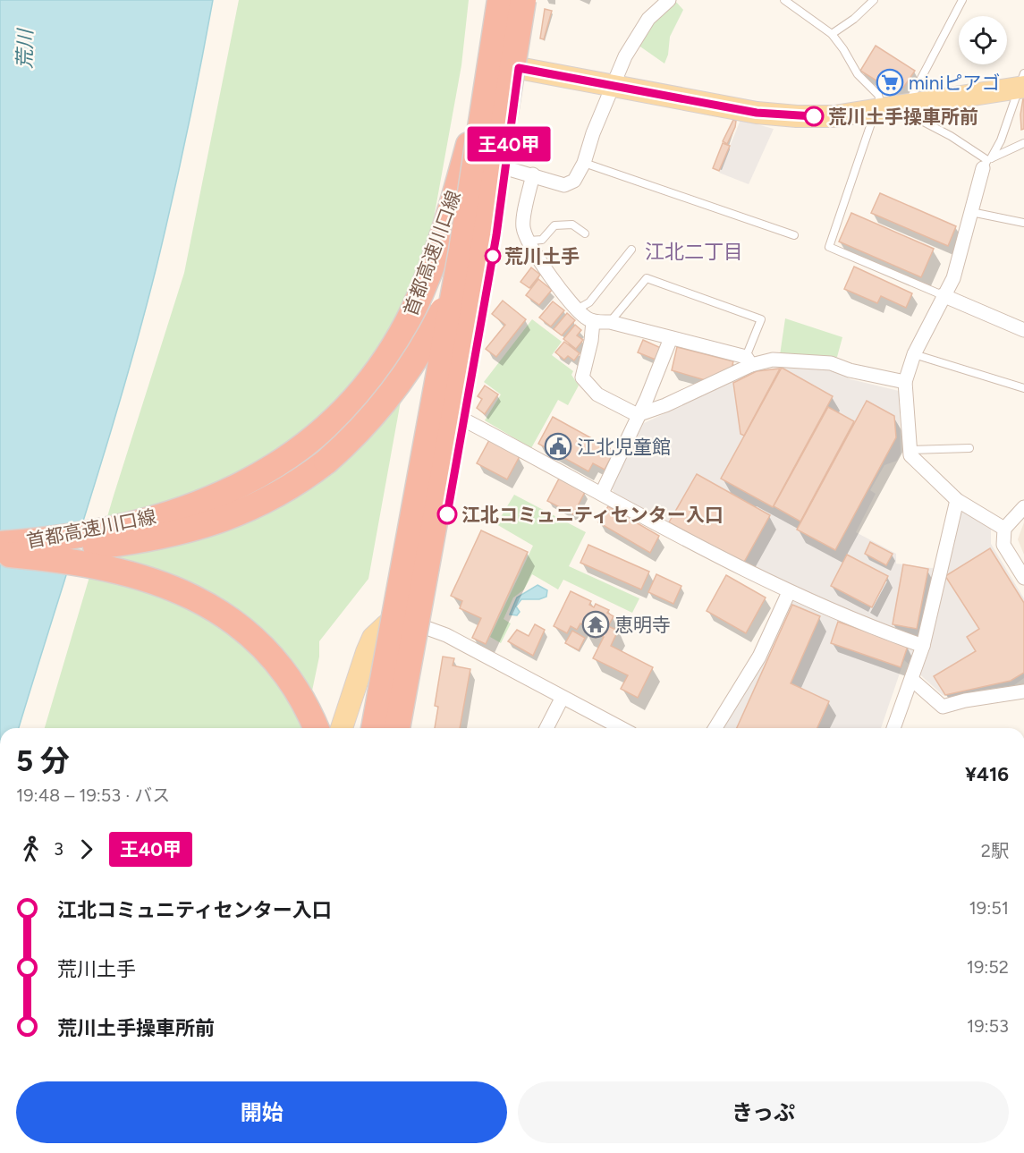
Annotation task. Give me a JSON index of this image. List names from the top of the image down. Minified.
{"streets":{"highway":["首都高速川口線"]},"districts":["江北二丁目"],"water":["荒川"],"places":{"supermarket":["miniピアゴ"],"other":["荒川土手操車所前","荒川土手","江北コミュニティセンター入口"],"public building":["江北児童館"],"temple":["恵明寺"]},"lines":["bus line 王40甲"],"page":{"on_map":"王40甲","heading":["5 分","19:48 – 19:53 · バス","¥416"],"legs":["3","王40甲","2駅"],"list":[{"name":"江北コミュニティセンター入口","value":"19:51"},{"name":"荒川土手","value":"19:52"},{"name":"荒川土手操車所前","value":"19:53"}],"buttons":["開始","きっぷ"]}}
